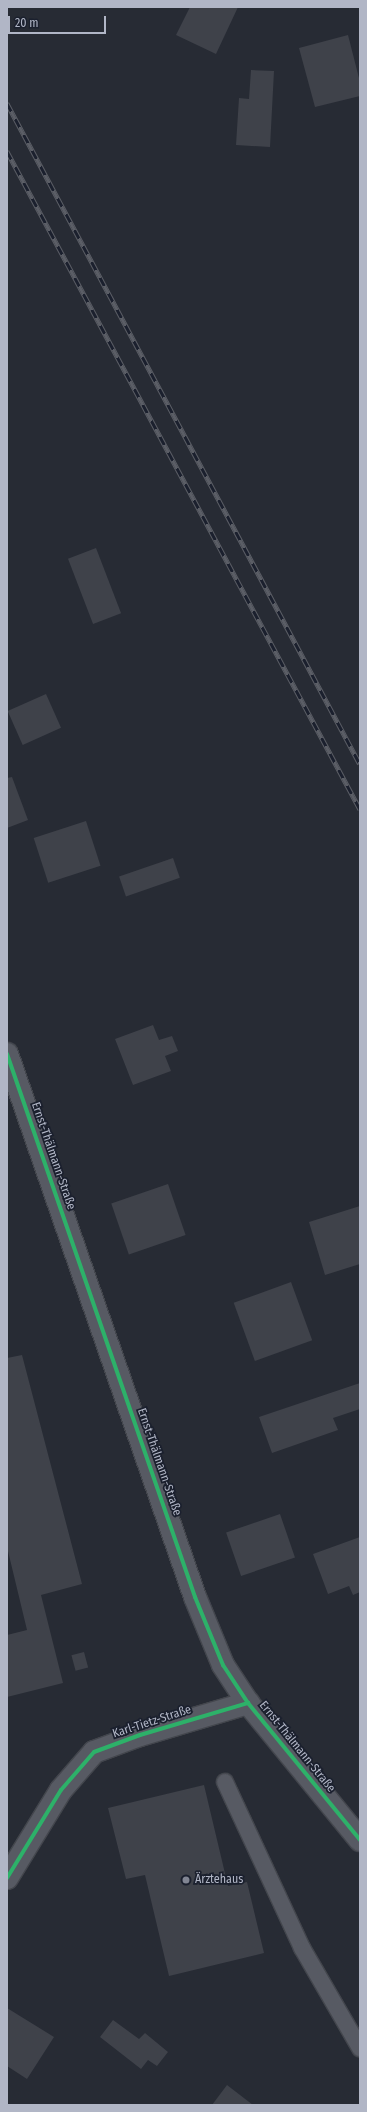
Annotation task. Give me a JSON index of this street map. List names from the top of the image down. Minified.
{"streets":{"street":["Ernst-Thälmann-Straße","Karl-Tietz-Straße"]},"crossings":[["Ernst-Thälmann-Straße","Karl-Tietz-Straße"]],"places":["Ärztehaus"],"scale_bar":"20 m"}
